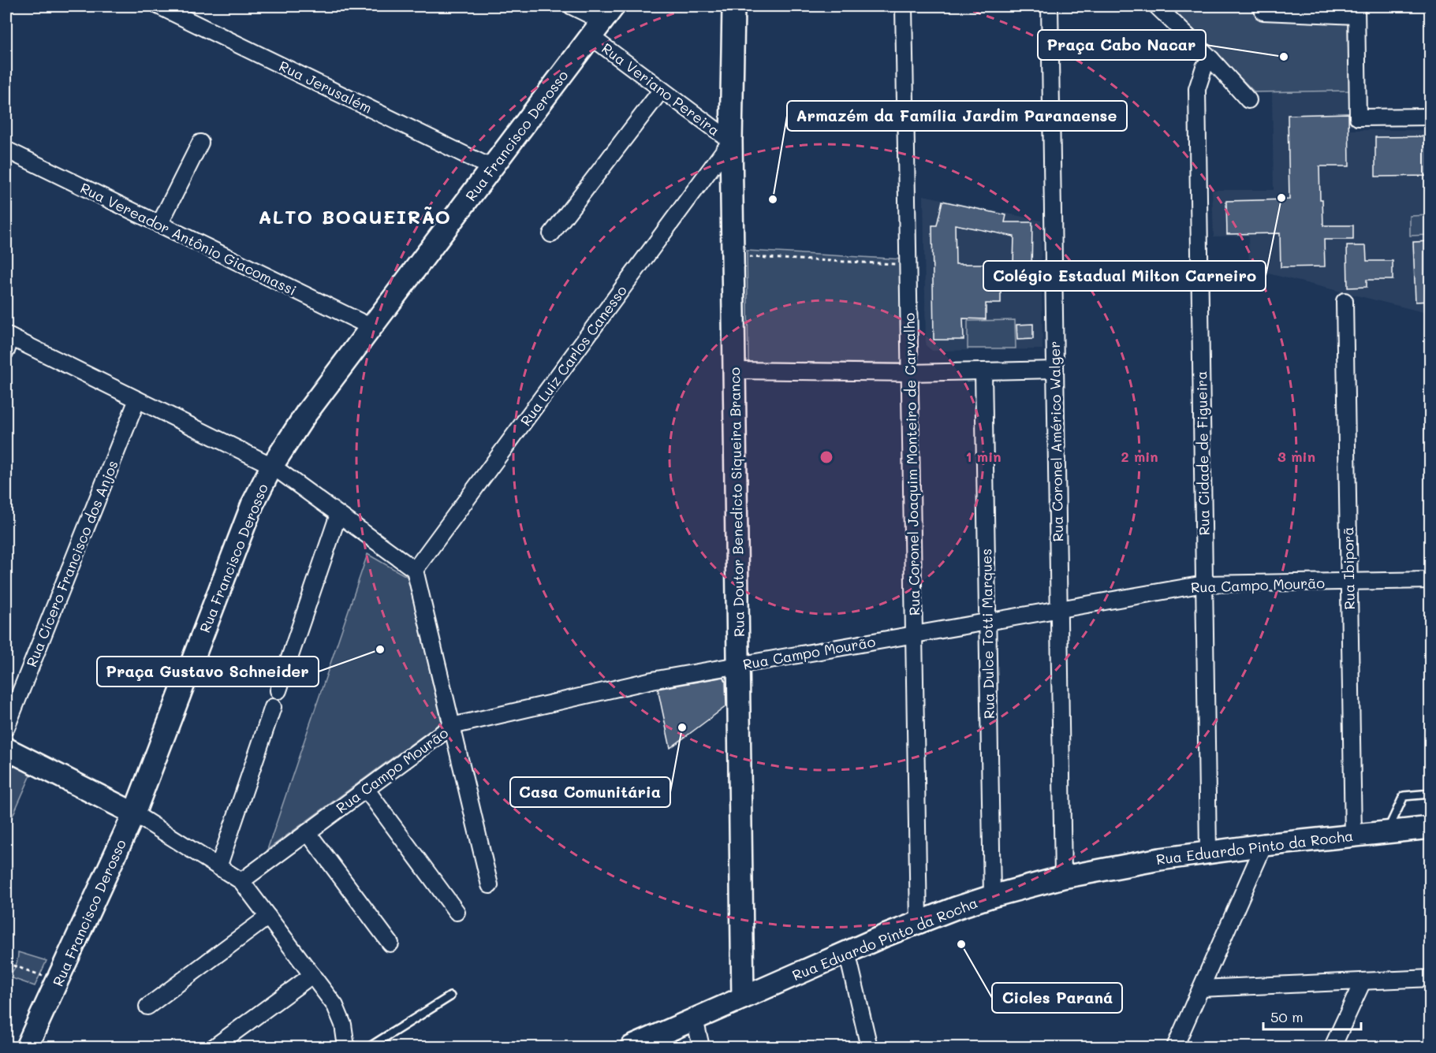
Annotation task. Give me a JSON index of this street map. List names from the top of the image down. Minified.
{"streets":{"street":["Rua Jerusalém","Rua Veriano Pereira","Rua Francisco Derosso","Rua Vereador Antônio Giacomassi","Rua Luiz Carlos Canesso","Rua Coronel Américo Walger","Rua Cidade de Figueira","Rua Coronel Joaquim Monteiro de Carvalho","Rua Doutor Benedicto Siqueira Branco","Rua Cícero Francisco dos Anjos","Rua Ibiporã","Rua Campo Mourão","Rua Dulce Totti Marques","Rua Eduardo Pinto da Rocha"]},"crossings":[["Rua Jerusalém","Rua Francisco Derosso"],["Rua Veriano Pereira","Rua Francisco Derosso"],["Rua Veriano Pereira","Rua Luiz Carlos Canesso"],["Rua Veriano Pereira","Rua Doutor Benedicto Siqueira Branco"],["Rua Francisco Derosso","Rua Vereador Antônio Giacomassi"],["Rua Luiz Carlos Canesso","Rua Doutor Benedicto Siqueira Branco"],["Rua Coronel Américo Walger","Rua Campo Mourão"],["Rua Coronel Américo Walger","Rua Eduardo Pinto da Rocha"],["Rua Cidade de Figueira","Rua Campo Mourão"],["Rua Cidade de Figueira","Rua Eduardo Pinto da Rocha"],["Rua Coronel Joaquim Monteiro de Carvalho","Rua Campo Mourão"],["Rua Coronel Joaquim Monteiro de Carvalho","Rua Eduardo Pinto da Rocha"],["Rua Doutor Benedicto Siqueira Branco","Rua Campo Mourão"],["Rua Doutor Benedicto Siqueira Branco","Rua Eduardo Pinto da Rocha"],["Rua Ibiporã","Rua Campo Mourão"],["Rua Ibiporã","Rua Eduardo Pinto da Rocha"],["Rua Campo Mourão","Rua Dulce Totti Marques"],["Rua Dulce Totti Marques","Rua Eduardo Pinto da Rocha"]],"districts":["ALTO BOQUEIRÃO"],"places":["Praça Cabo Nacar","Colégio Estadual Milton Carneiro","Armazém da Família Jardim Paranaense","Praça Gustavo Schneider","Casa Comunitária","Cicles Paraná"],"scale_bar":"50 m","rings":["1 min","2 min","3 min"]}
